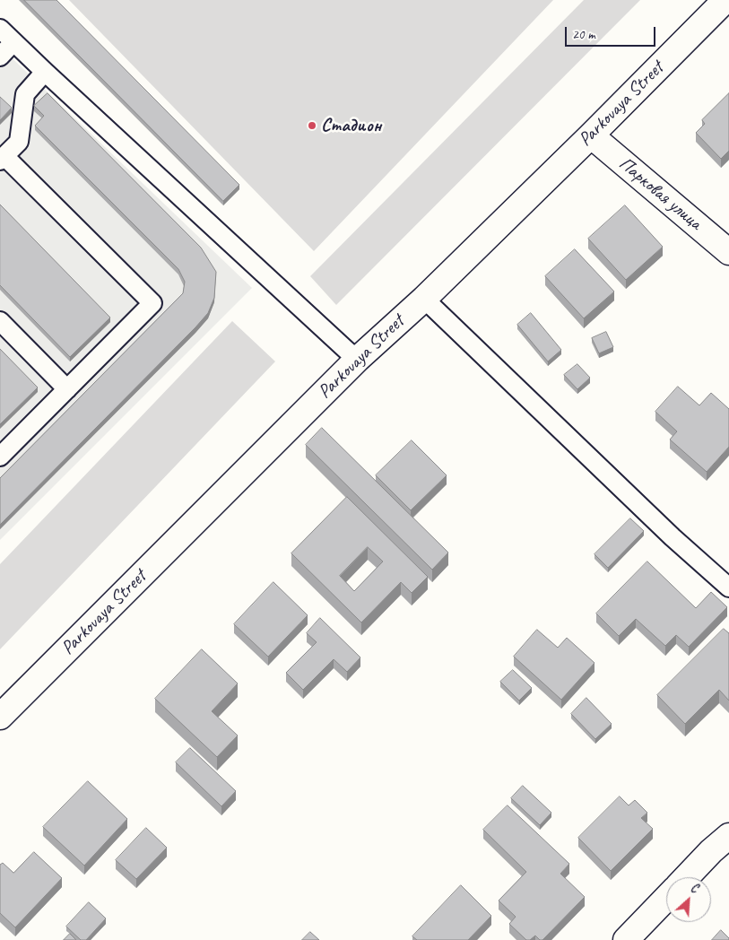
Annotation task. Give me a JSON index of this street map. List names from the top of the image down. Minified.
{"streets":{"street":["Parkovaya Street","Парковая улица"]},"crossings":[["Parkovaya Street","Парковая улица"]],"places":["Стадион"],"scale_bar":"20 m","north":"top right"}
